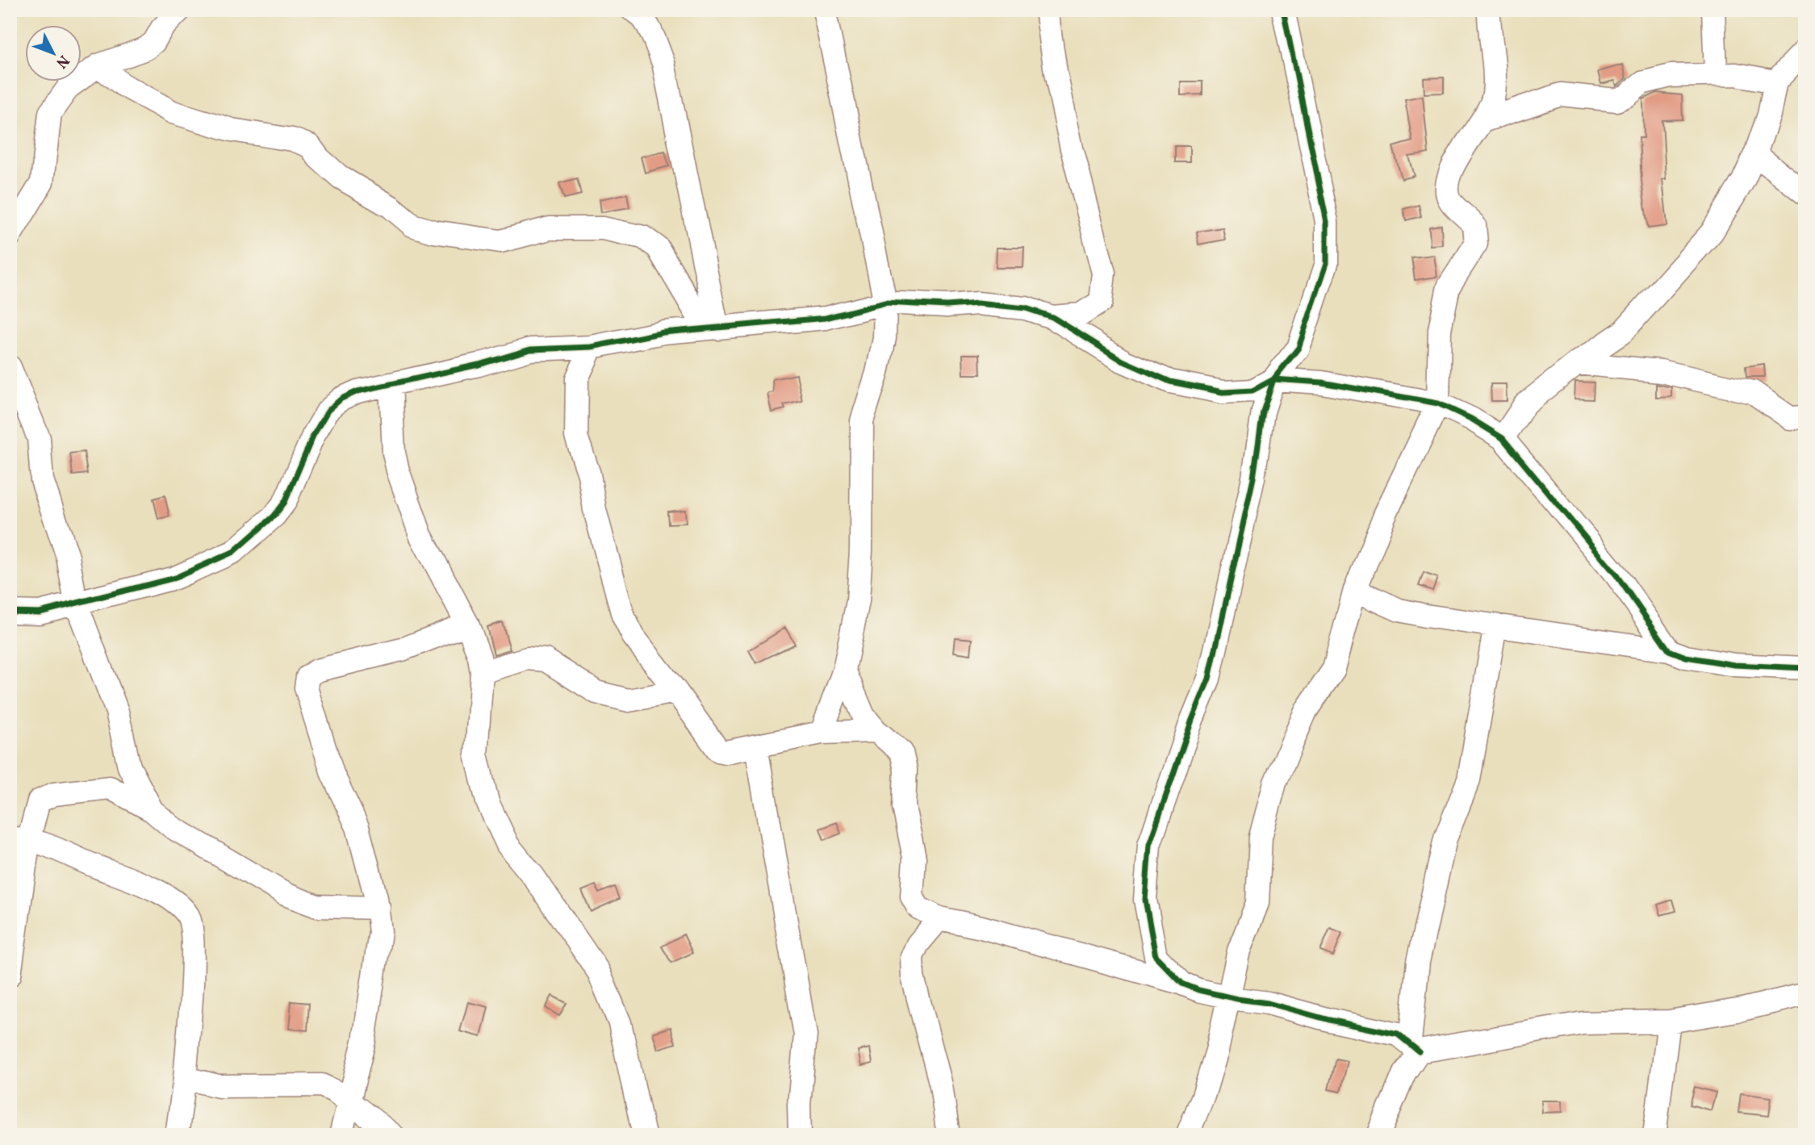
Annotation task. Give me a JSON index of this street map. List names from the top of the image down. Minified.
{"north":"bottom right"}
